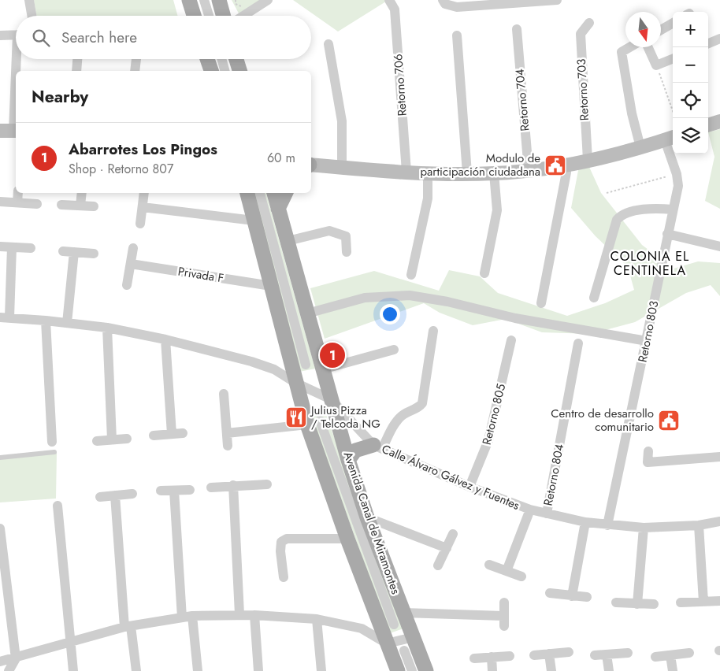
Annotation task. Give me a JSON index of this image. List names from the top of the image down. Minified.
{"streets":{"main road":["Avenida Canal de Miramontes"],"street":["Retorno 706","Retorno 703","Retorno 704","Privada F","Retorno 803","Retorno 805","Retorno 804","Calle Álvaro Gálvez y Fuentes"]},"crossings":[["Retorno 803","Calle Álvaro Gálvez y Fuentes"],["Retorno 805","Calle Álvaro Gálvez y Fuentes"],["Retorno 804","Calle Álvaro Gálvez y Fuentes"],["Calle Álvaro Gálvez y Fuentes","Avenida Canal de Miramontes"]],"districts":["COLONIA EL CENTINELA"],"places":{"public building":["Modulo de participación ciudadana","Centro de desarrollo comunitario"],"restaurant":["Julius Pizza / Telcoda NG"]},"north":"bottom","page":{"map_buttons":["+","−"],"search":"Search here","heading":"Nearby","list":[{"mark":"1","name":"Abarrotes Los Pingos","note":"Shop · Retorno 807","value":"60 m"}],"pins":"1"}}
